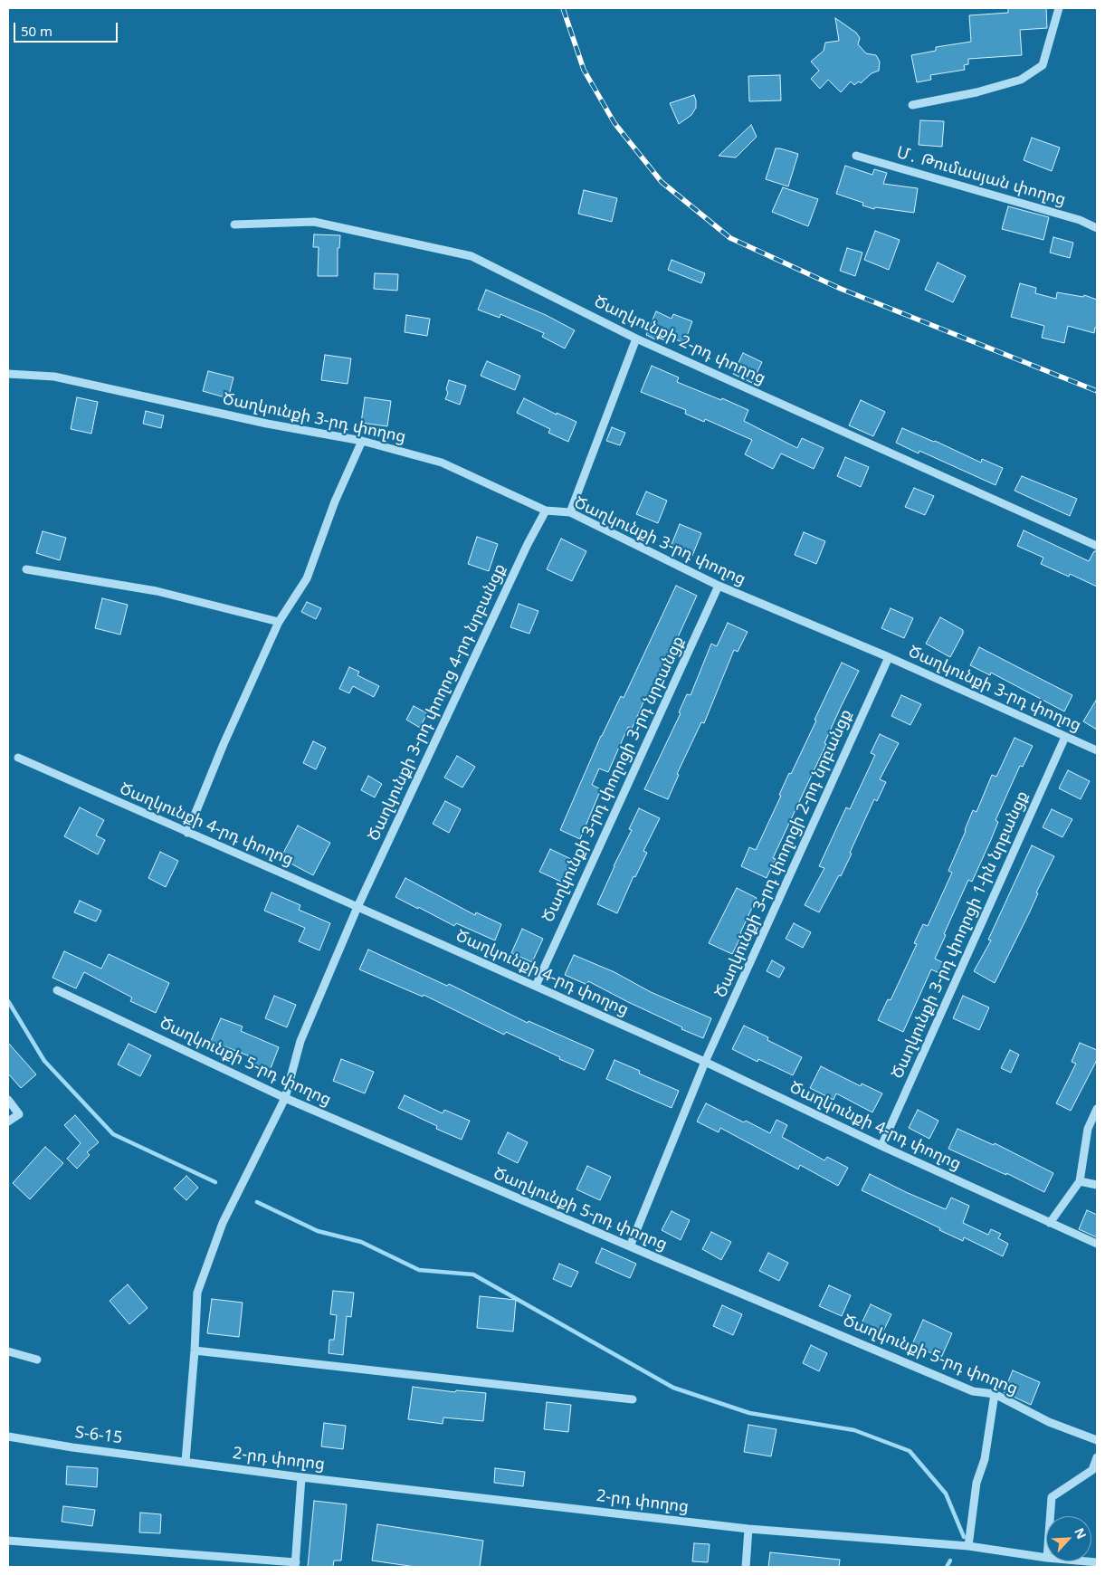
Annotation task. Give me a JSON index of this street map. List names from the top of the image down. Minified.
{"streets":{"street":["Մ․ Թումասյան փողոց","Ծաղկունքի 2-րդ փողոց","Ծաղկունքի 3-րդ փողոց","Ծաղկունքի 3-րդ փողոց 4-րդ նրբանցք","Ծաղկունքի 3-րդ փողոցի 3-րդ նրբանցք","Ծաղկունքի 4-րդ փողոց","Ծաղկունքի 3-րդ փողոցի 2-րդ նրբանցք","Ծաղկունքի 3-րդ փողոցի 1-ին նրբանցք","Ծաղկունքի 5-րդ փողոց","Տ-6-15","2-րդ փողոց"]},"crossings":[["Ծաղկունքի 3-րդ փողոց","Ծաղկունքի 3-րդ փողոց 4-րդ նրբանցք"],["Ծաղկունքի 3-րդ փողոց","Ծաղկունքի 3-րդ փողոցի 3-րդ նրբանցք"],["Ծաղկունքի 3-րդ փողոց","Ծաղկունքի 3-րդ փողոցի 2-րդ նրբանցք"],["Ծաղկունքի 3-րդ փողոց","Ծաղկունքի 3-րդ փողոցի 1-ին նրբանցք"],["Ծաղկունքի 3-րդ փողոց 4-րդ նրբանցք","Ծաղկունքի 4-րդ փողոց"],["Ծաղկունքի 3-րդ փողոց 4-րդ նրբանցք","Ծաղկունքի 5-րդ փողոց"],["Ծաղկունքի 3-րդ փողոց 4-րդ նրբանցք","Տ-6-15"],["Ծաղկունքի 3-րդ փողոց 4-րդ նրբանցք","2-րդ փողոց"],["Ծաղկունքի 3-րդ փողոցի 3-րդ նրբանցք","Ծաղկունքի 4-րդ փողոց"],["Ծաղկունքի 4-րդ փողոց","Ծաղկունքի 3-րդ փողոցի 2-րդ նրբանցք"],["Ծաղկունքի 4-րդ փողոց","Ծաղկունքի 3-րդ փողոցի 1-ին նրբանցք"],["Ծաղկունքի 3-րդ փողոցի 2-րդ նրբանցք","Ծաղկունքի 5-րդ փողոց"],["Տ-6-15","2-րդ փողոց"]],"scale_bar":"50 m","north":"top right"}
